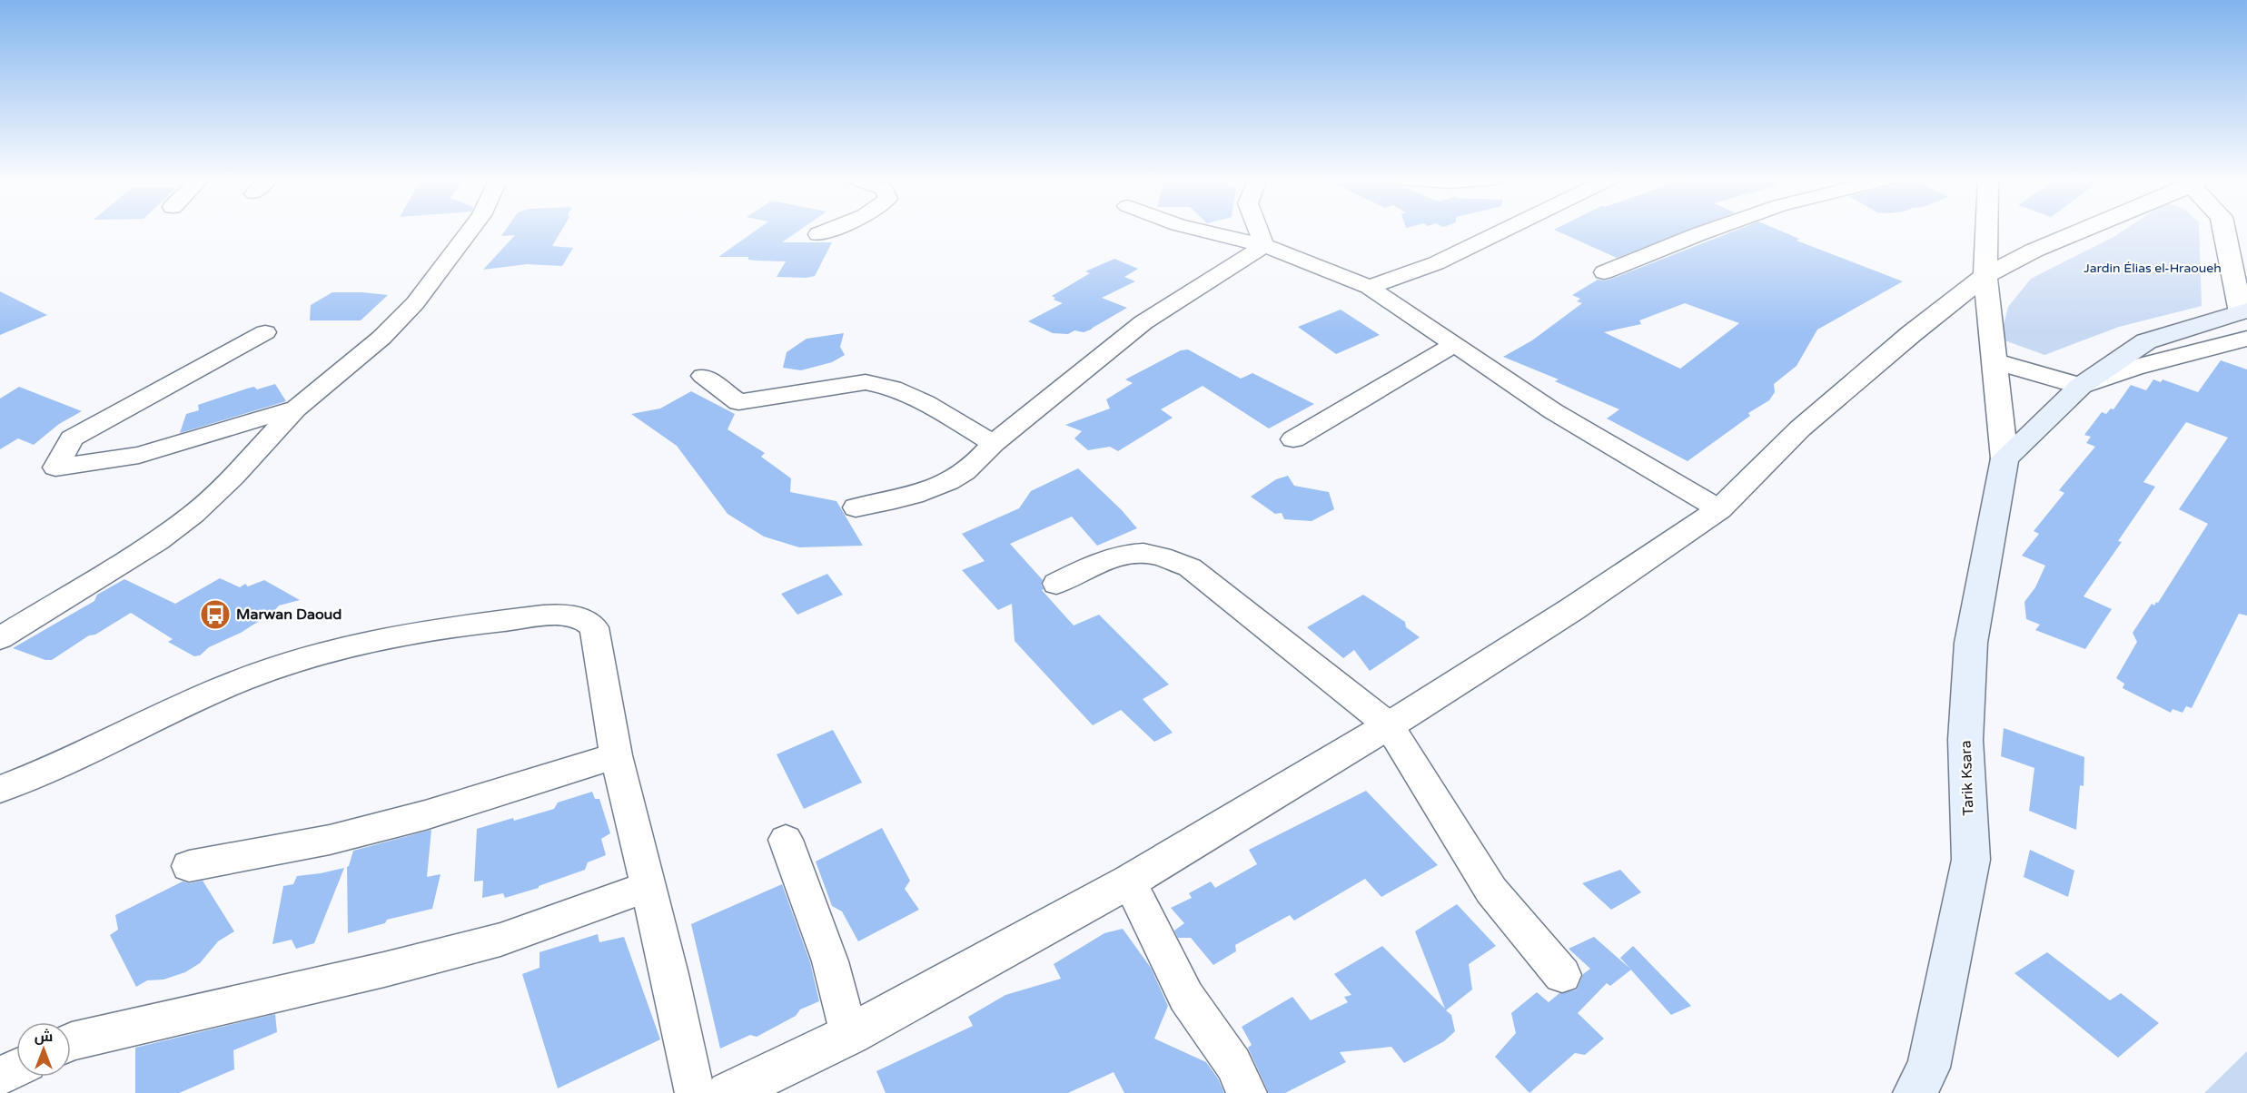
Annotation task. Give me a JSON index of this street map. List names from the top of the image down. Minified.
{"streets":{"main road":["Tarik Ksara"]},"parks":["Jardin Élias el-Hraoueh"],"places":{"bus stop":["Marwan Daoud"]},"north":"top"}
